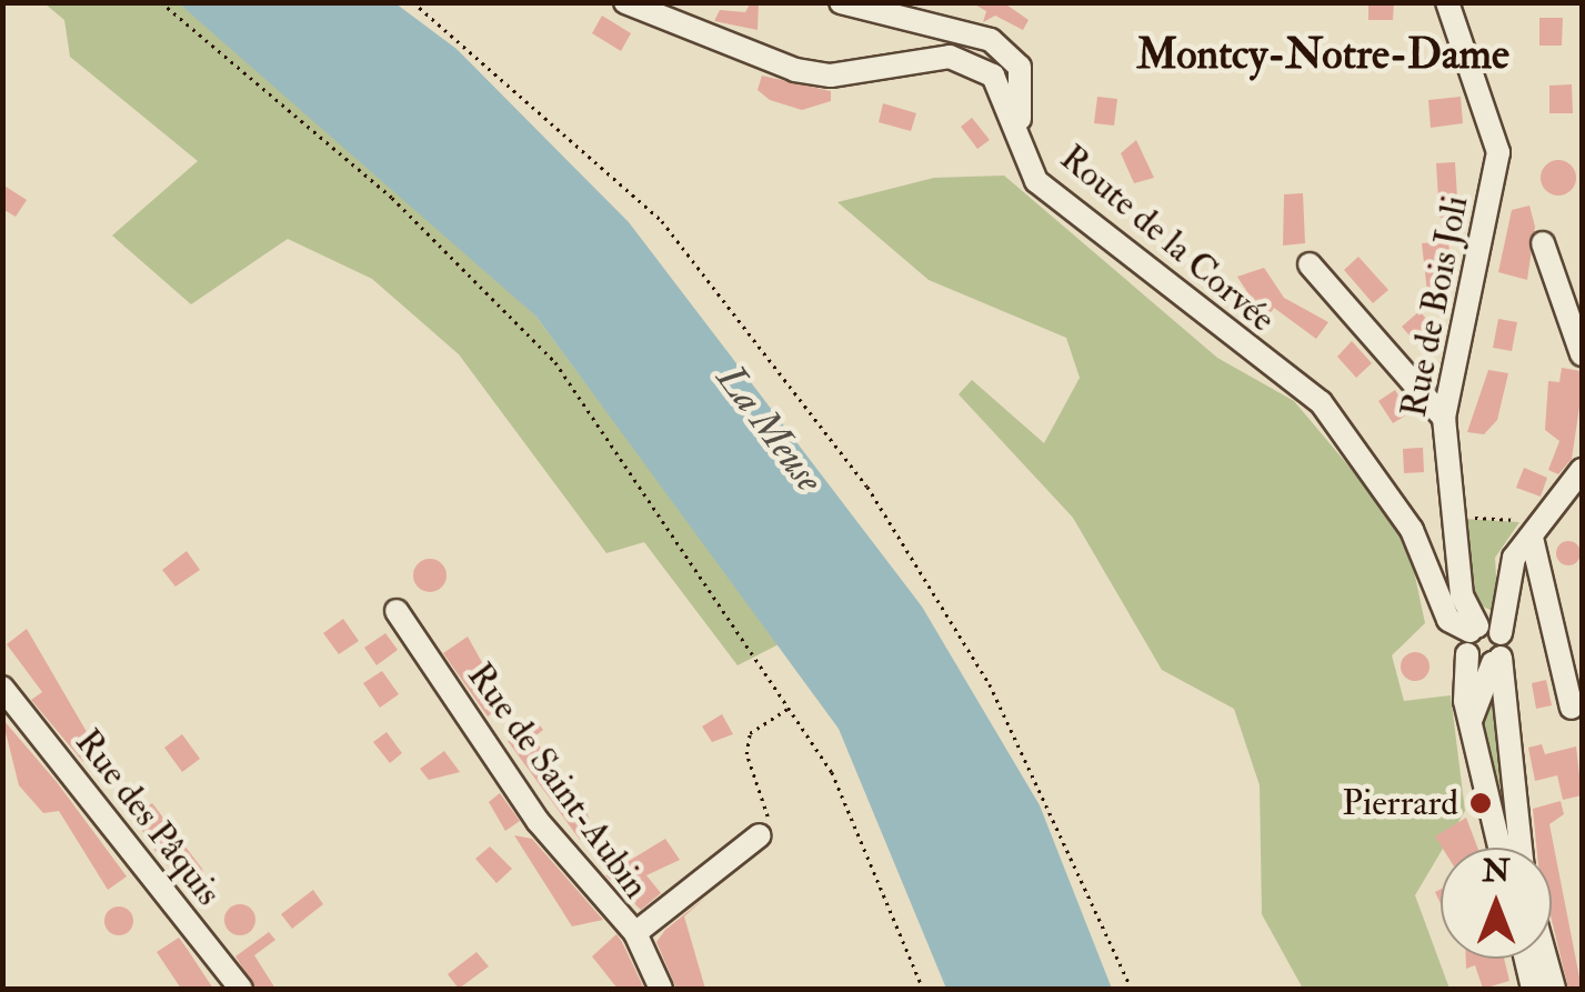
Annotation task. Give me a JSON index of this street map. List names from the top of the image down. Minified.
{"streets":{"street":["Route de la Corvée","Rue de Bois Joli","Rue de Saint-Aubin","Rue des Pâquis"]},"crossings":[["Route de la Corvée","Rue de Bois Joli"]],"districts":["Montcy-Notre-Dame"],"water":["La Meuse"],"places":["Pierrard"],"north":"top"}
